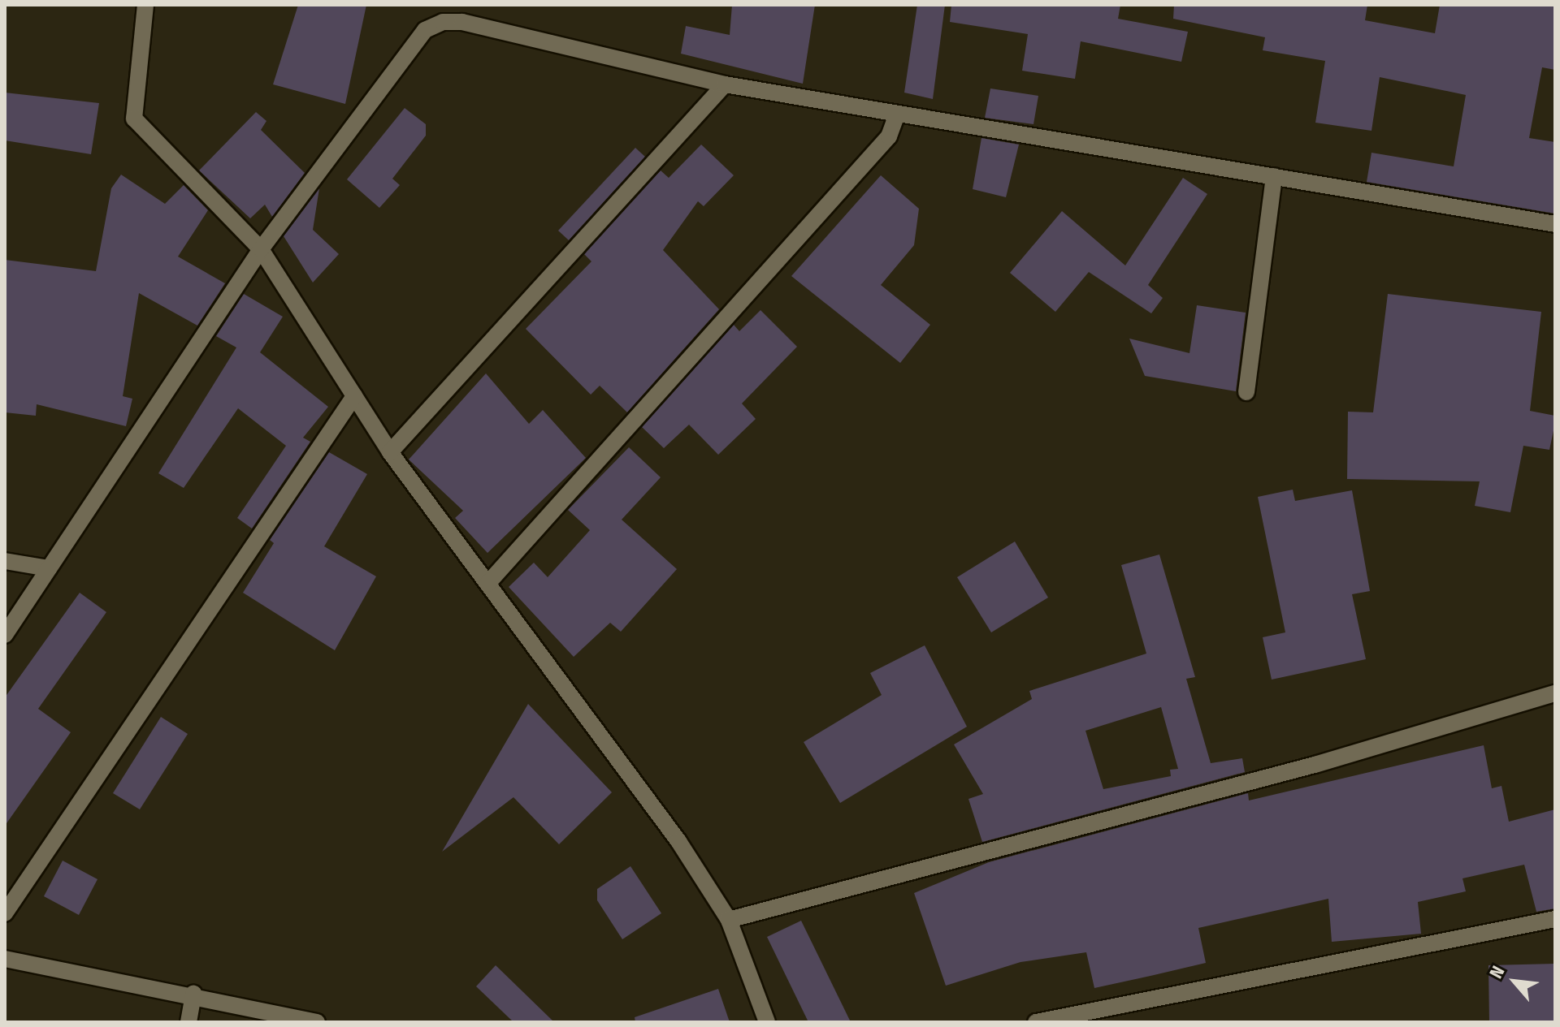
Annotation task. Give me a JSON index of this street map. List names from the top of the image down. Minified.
{"north":"top left"}
